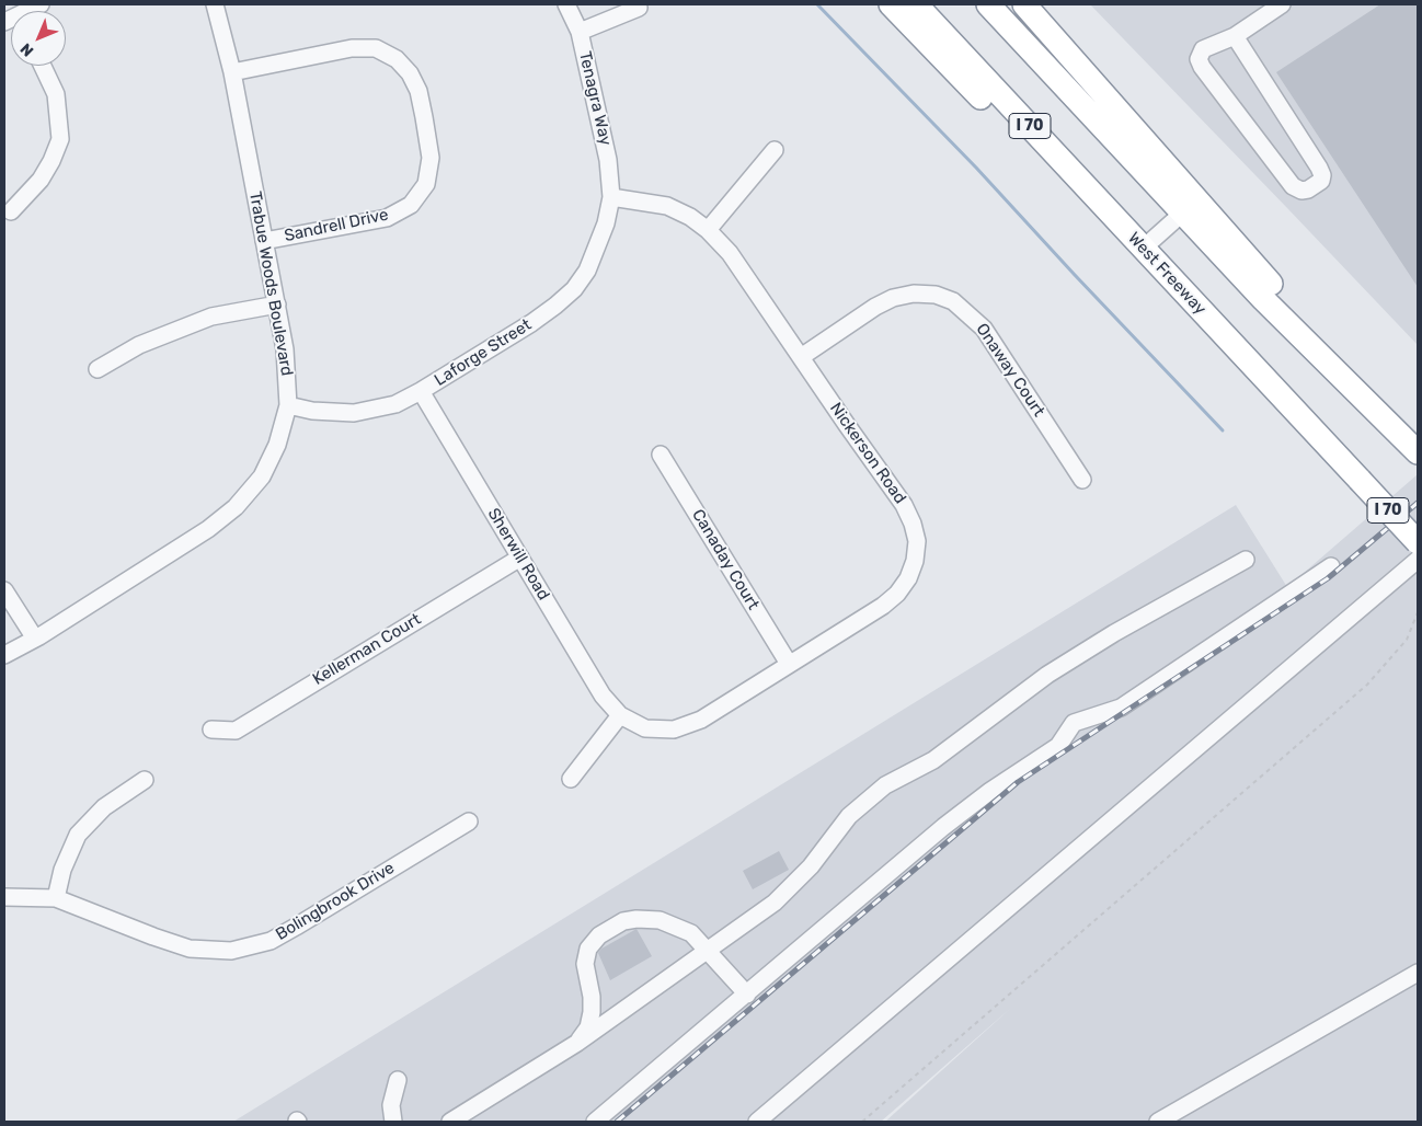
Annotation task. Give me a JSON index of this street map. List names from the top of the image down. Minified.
{"streets":{"highway":["I 70","West Freeway"],"street":["Tenagra Way","Sandrell Drive","Trabue Woods Boulevard","Laforge Street","Onaway Court","Nickerson Road","Sherwill Road","Canaday Court","Kellerman Court","Bolingbrook Drive"]},"crossings":[["Tenagra Way","Laforge Street"],["Tenagra Way","Nickerson Road"],["Sandrell Drive","Trabue Woods Boulevard"],["Trabue Woods Boulevard","Laforge Street"],["Laforge Street","Nickerson Road"],["Laforge Street","Sherwill Road"],["Onaway Court","Nickerson Road"],["Nickerson Road","Sherwill Road"],["Nickerson Road","Canaday Court"],["Sherwill Road","Kellerman Court"]],"north":"bottom left"}
